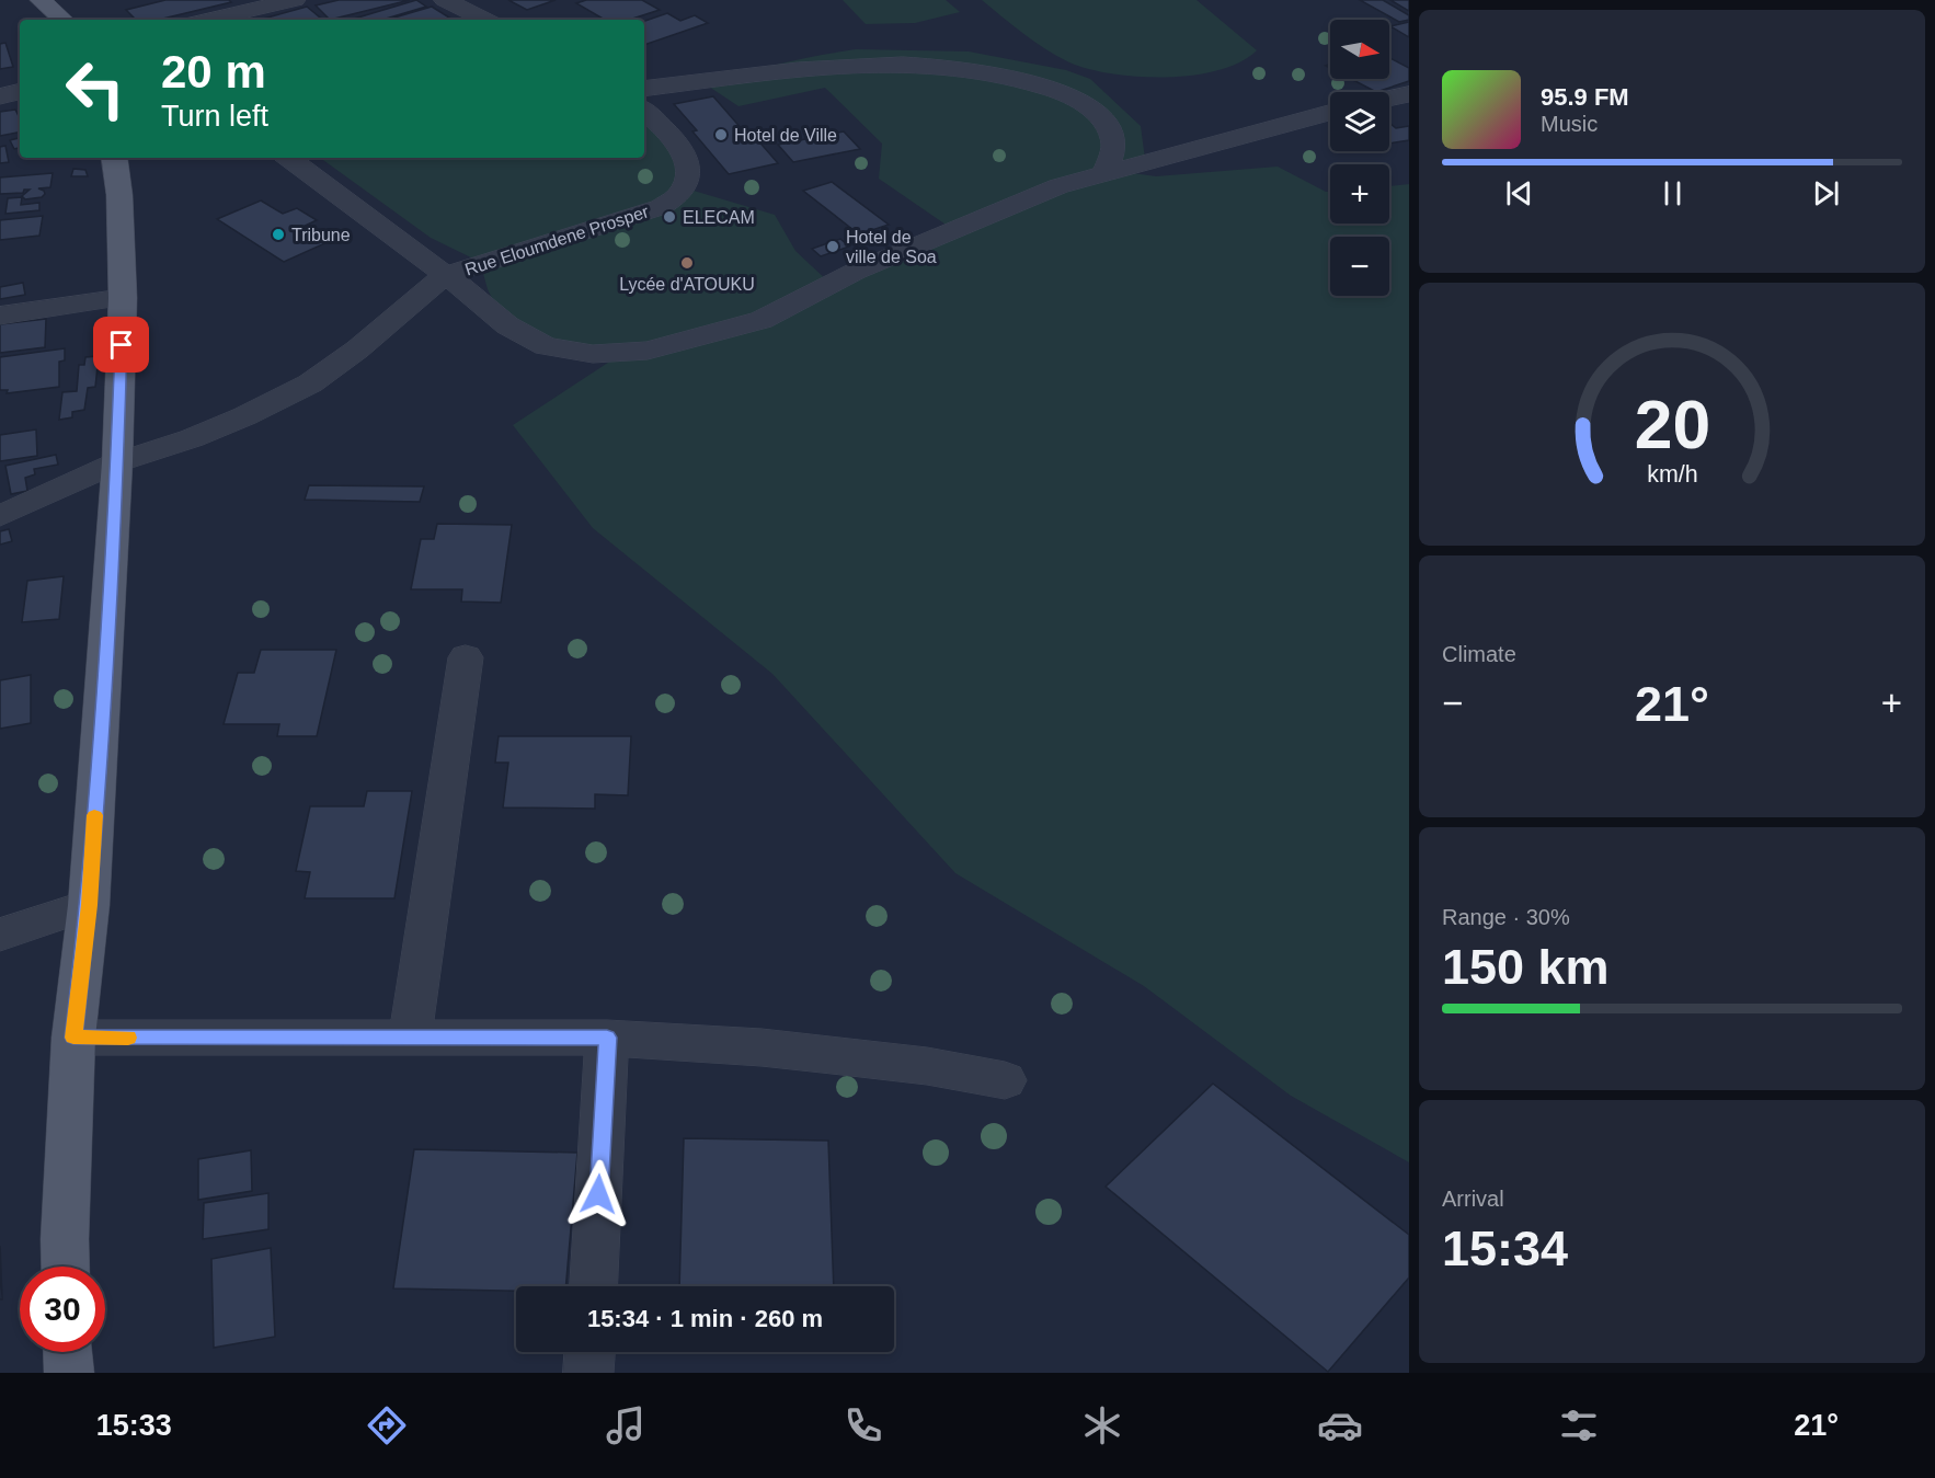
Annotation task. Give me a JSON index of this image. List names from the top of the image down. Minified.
{"streets":{"street":["Rue Eloumdene Prosper"]},"places":["Hotel de Ville","ELECAM","Tribune","Hotel de ville de Soa","Lycée d'ATOUKU"],"north":"right","page":{"map_buttons":["+","−"],"turn":["20 m","Turn left"],"song":["95.9 FM","Music"],"tile":["Climate",["Range · 30%","150 km"],["Arrival","15:34"]],"heat":["−","21°","+"],"limit":"30","trip":"15:34 · 1 min · 260 m","tabs":["15:33","21°"],"gauge":["20","km/h"]}}
